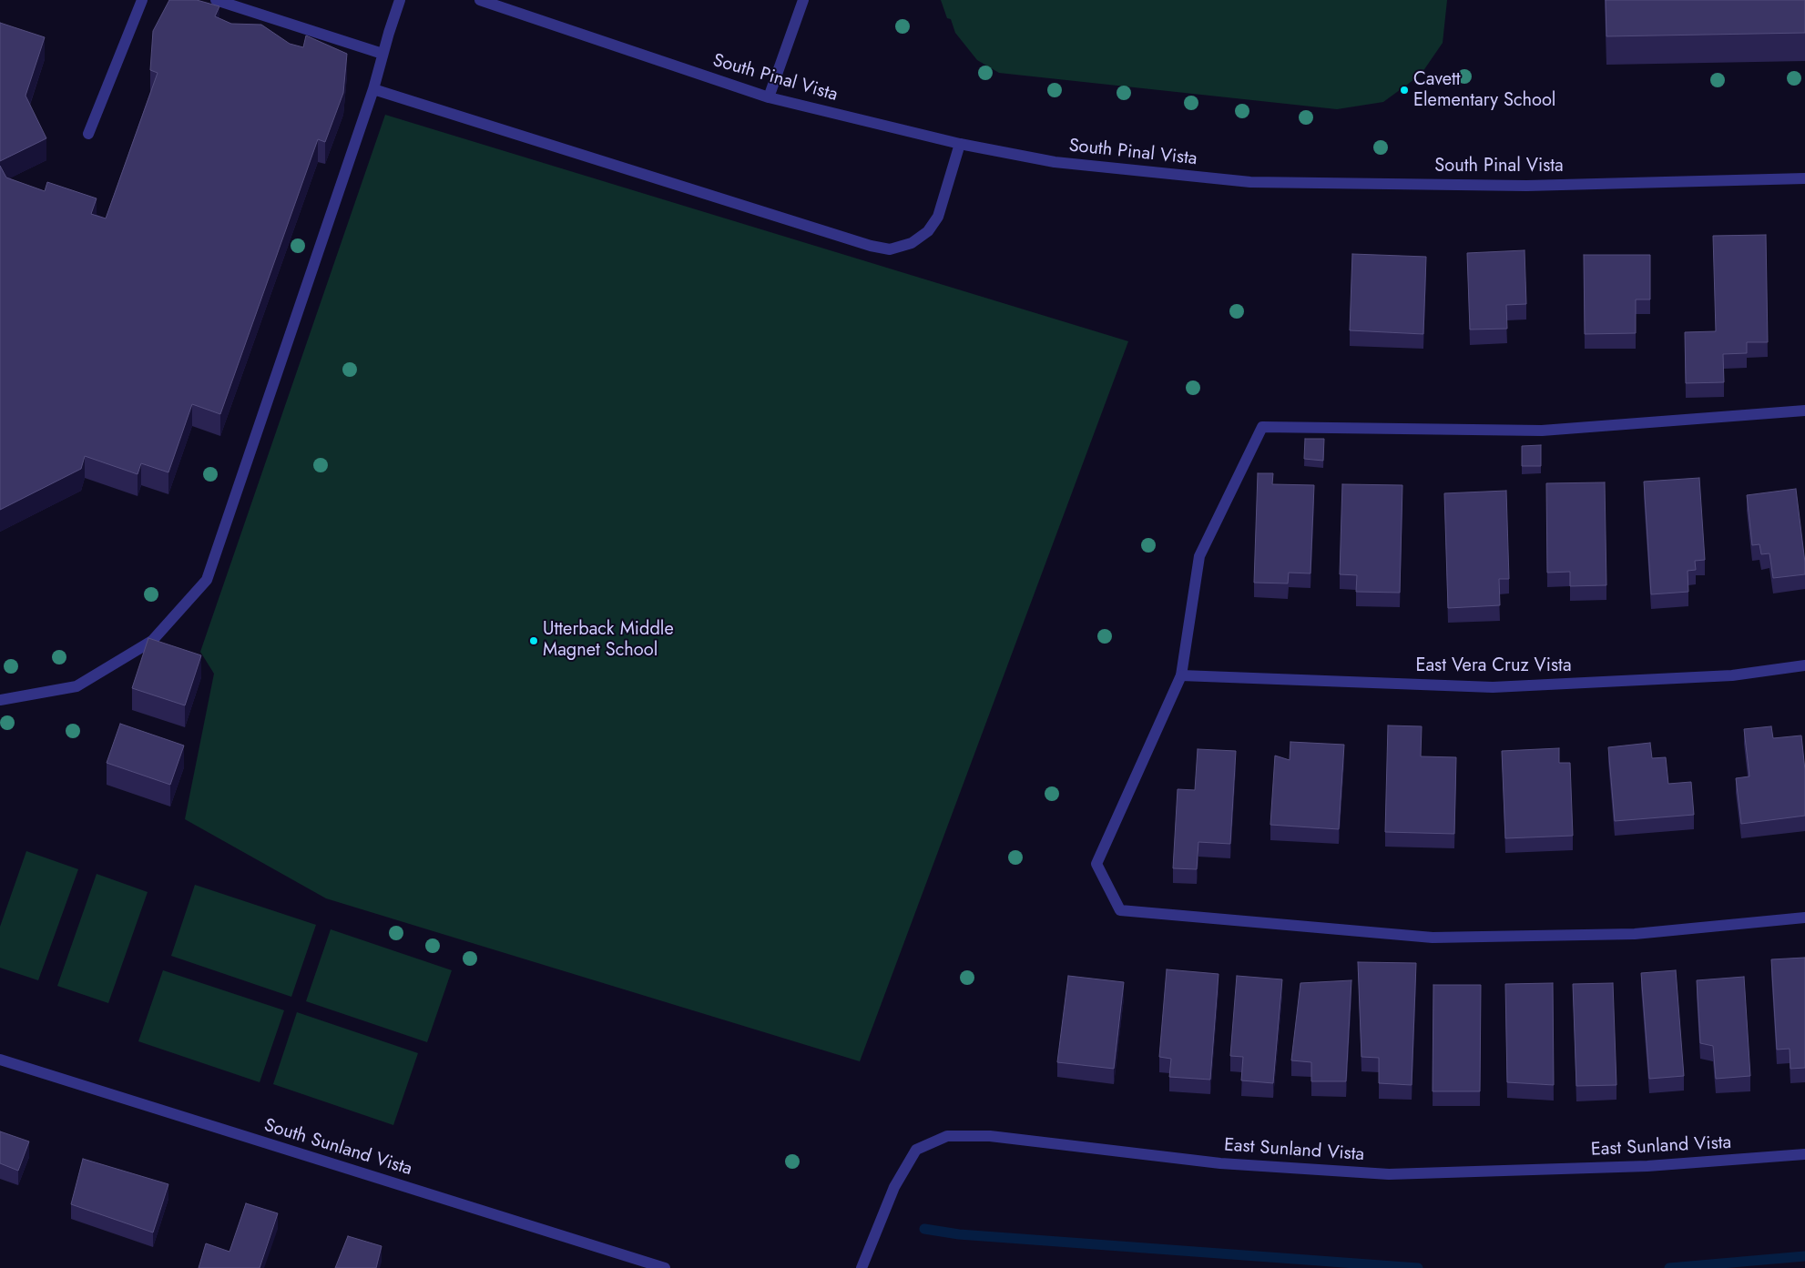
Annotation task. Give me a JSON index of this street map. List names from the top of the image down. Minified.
{"streets":{"street":["South Pinal Vista","East Vera Cruz Vista","East Sunland Vista","South Sunland Vista"]},"places":["Cavett Elementary School","Utterback Middle Magnet School"]}
